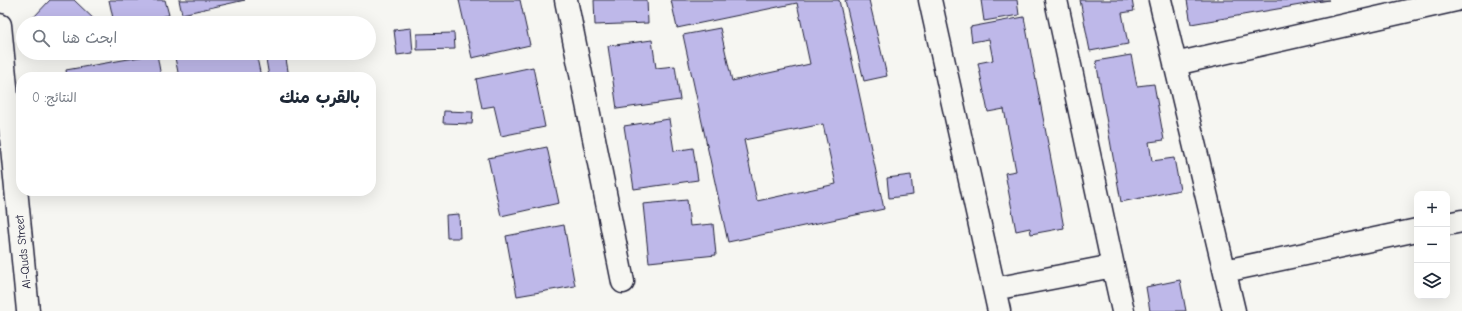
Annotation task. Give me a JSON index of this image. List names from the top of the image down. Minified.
{"streets":{"street":["Al-Quds Street"]},"page":{"search":"ابحث هنا","heading":["بالقرب منك","النتائج: 0"],"map_buttons":["+","−"]}}
